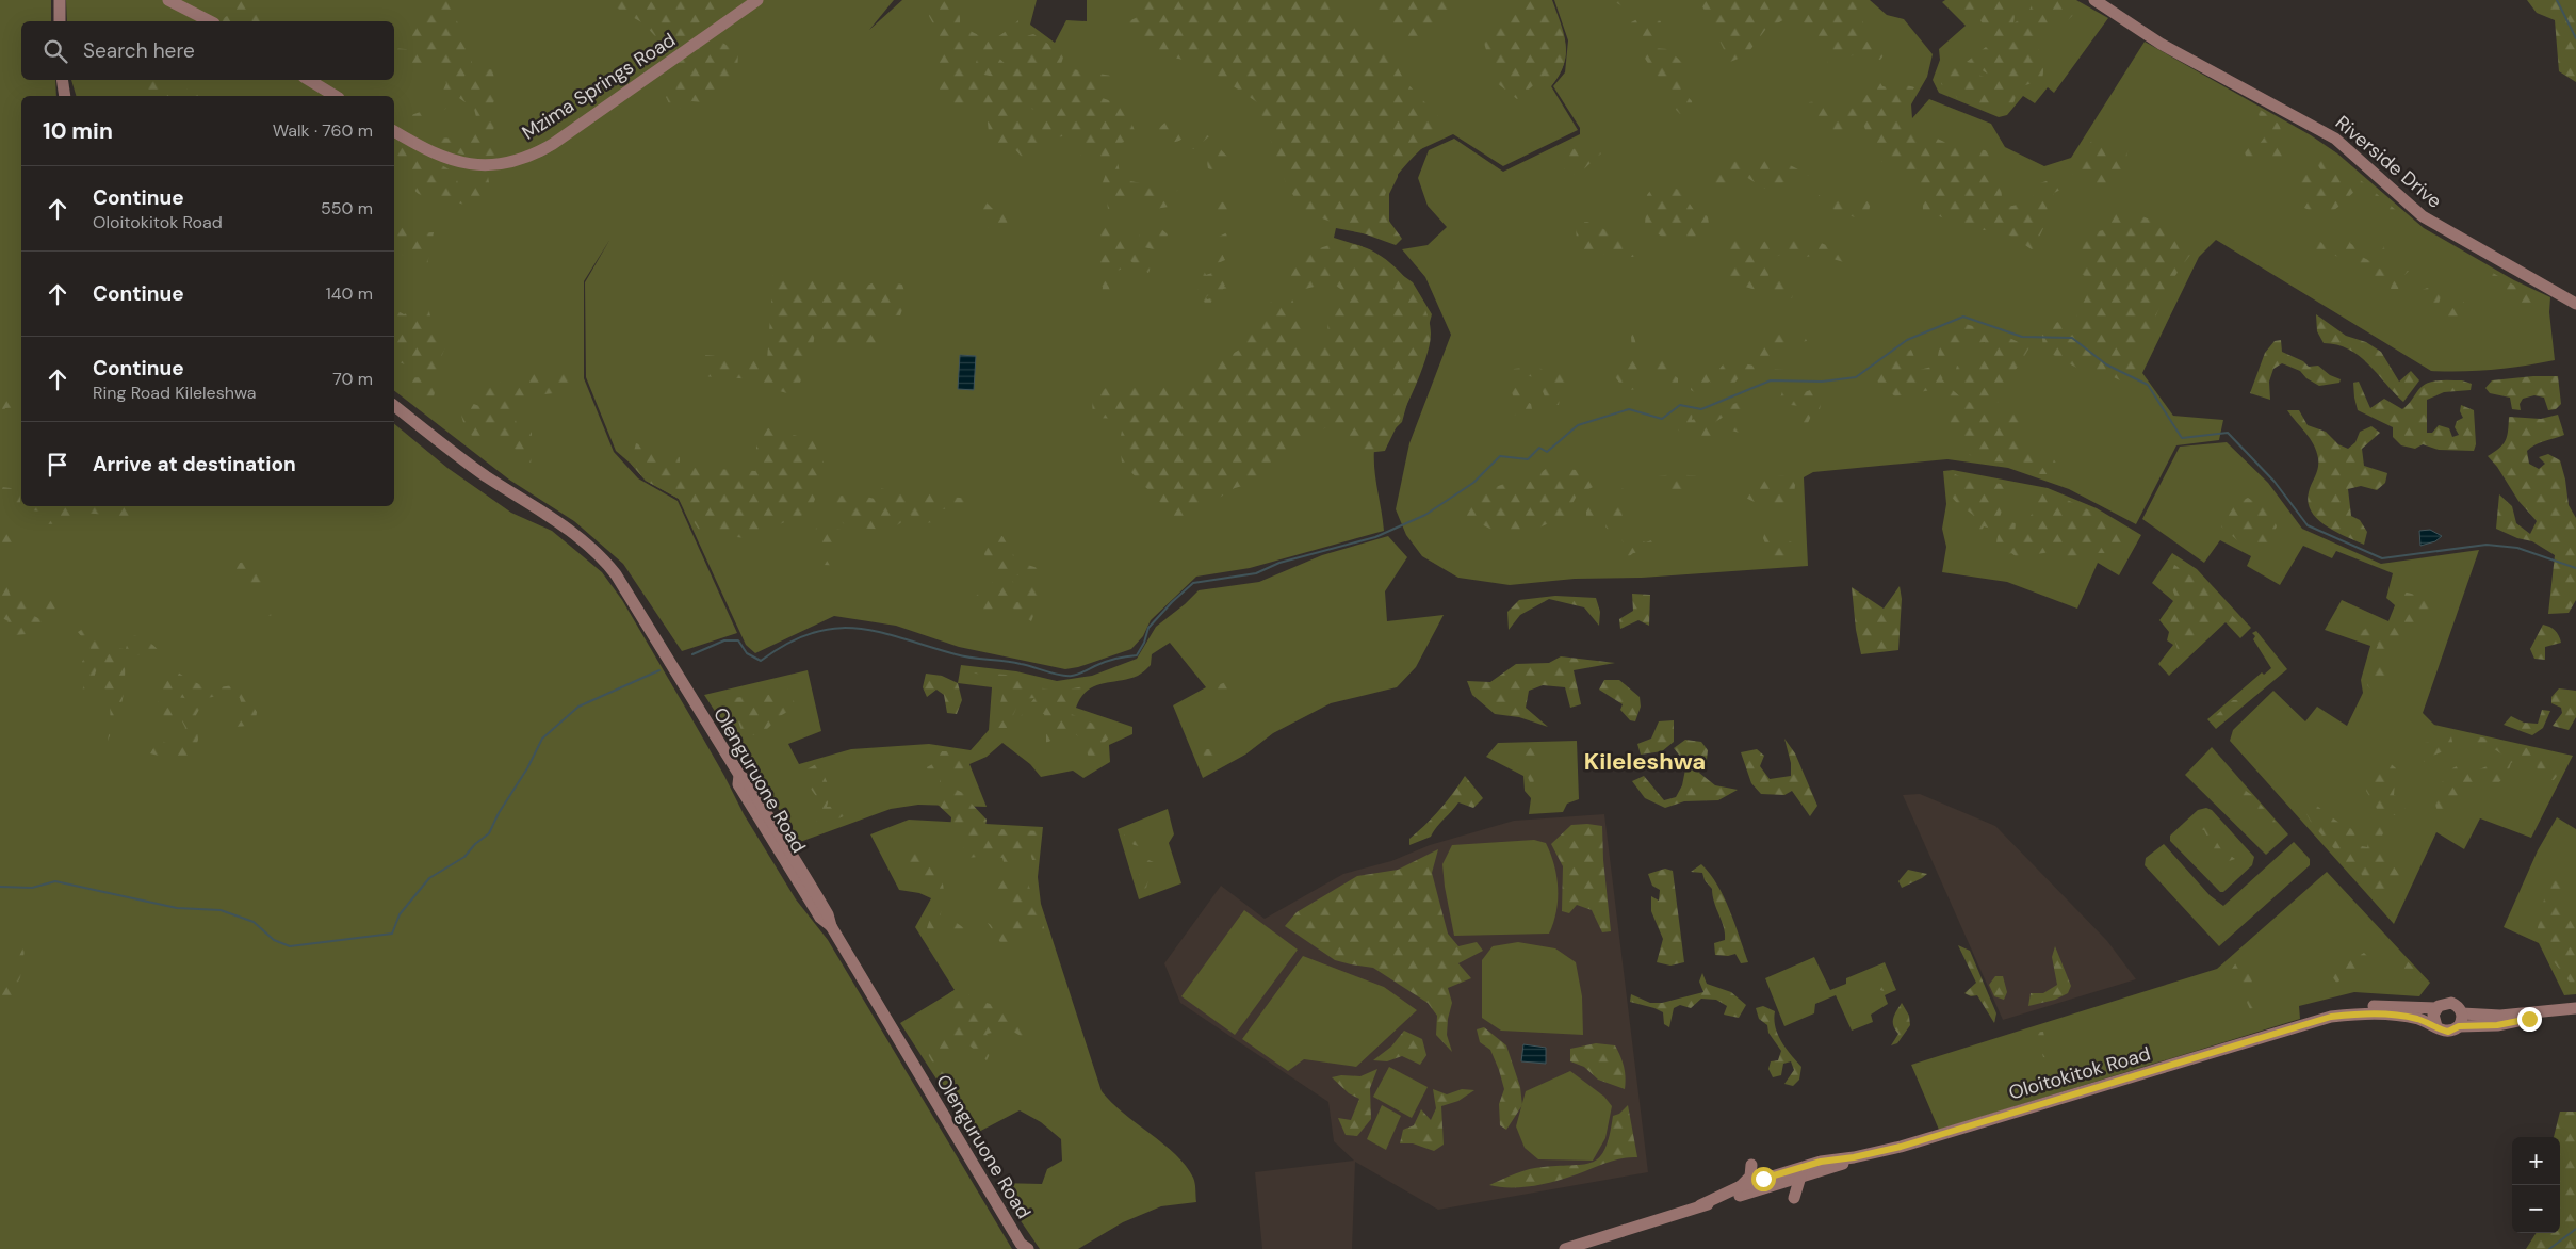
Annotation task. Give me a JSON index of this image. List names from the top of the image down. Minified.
{"streets":{"street":["Mzima Springs Road","Riverside Drive","Olenguruone Road","Oloitokitok Road"]},"districts":["Kileleshwa"],"page":{"search":"Search here","heading":["10 min","Walk · 760 m"],"list":[["Continue","Oloitokitok Road","550 m"],["Continue","140 m"],["Continue","Ring Road Kileleshwa","70 m"],"Arrive at destination"],"map_buttons":["+","−"]}}
